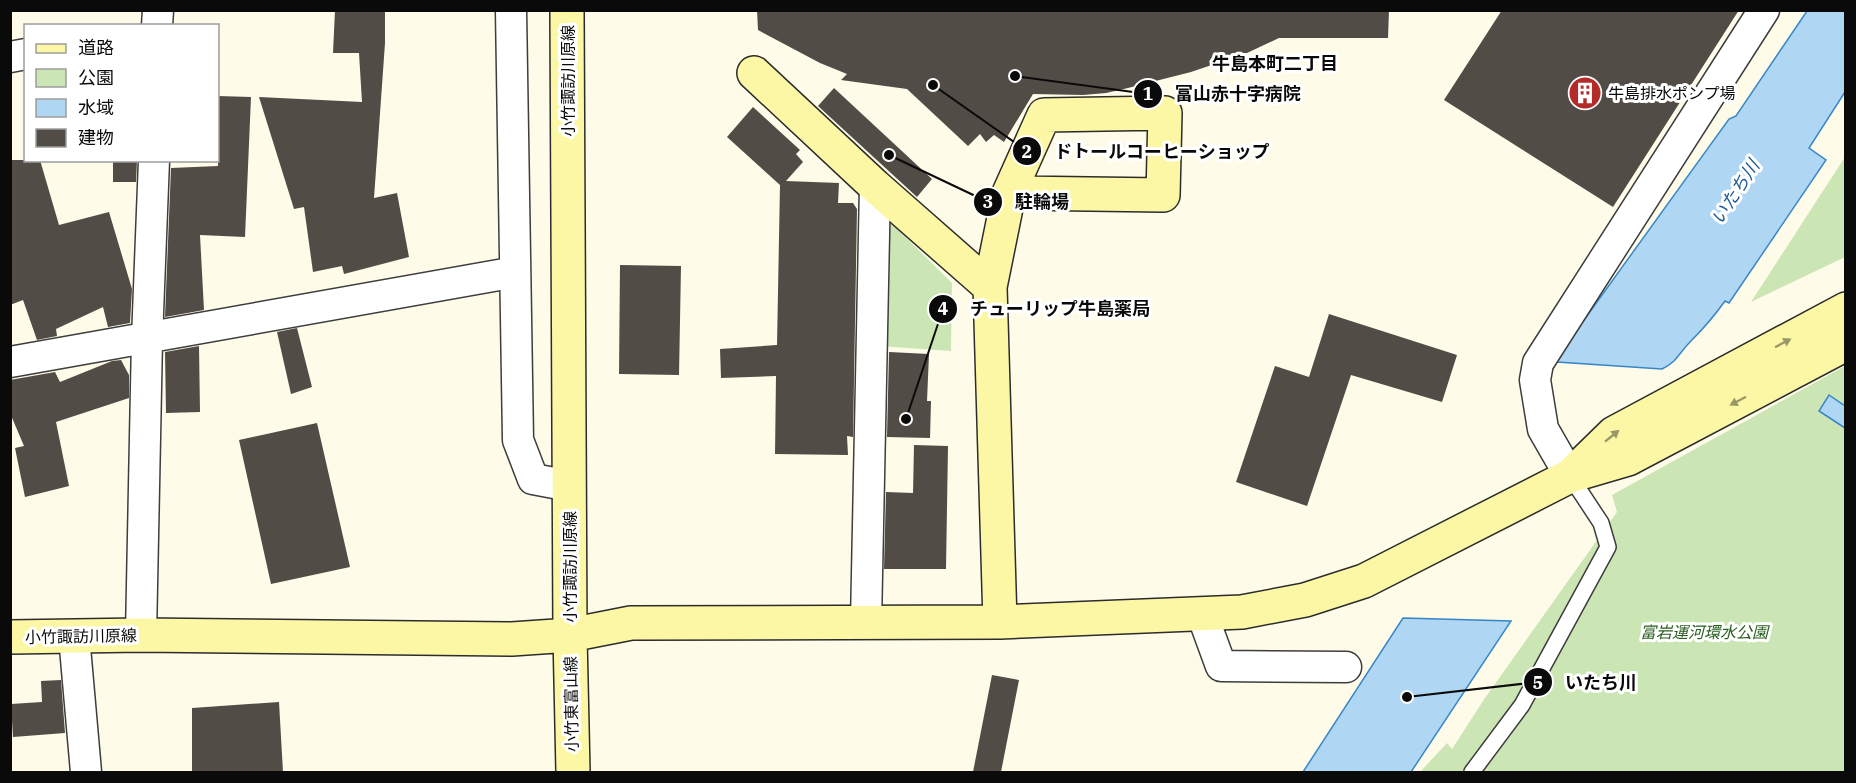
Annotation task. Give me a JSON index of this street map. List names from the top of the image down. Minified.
{"streets":{"street":["小竹諏訪川原線","小竹東富山線"]},"crossings":[["小竹諏訪川原線","小竹東富山線"]],"districts":["牛島本町二丁目"],"water":["いたち川"],"parks":["富岩運河環水公園"],"places":{"other":["富山赤十字病院","ドトールコーヒーショップ","駐輪場","チューリップ牛島薬局","いたち川"],"building":["牛島排水ポンプ場"]},"legend":["道路","公園","水域","建物"]}
